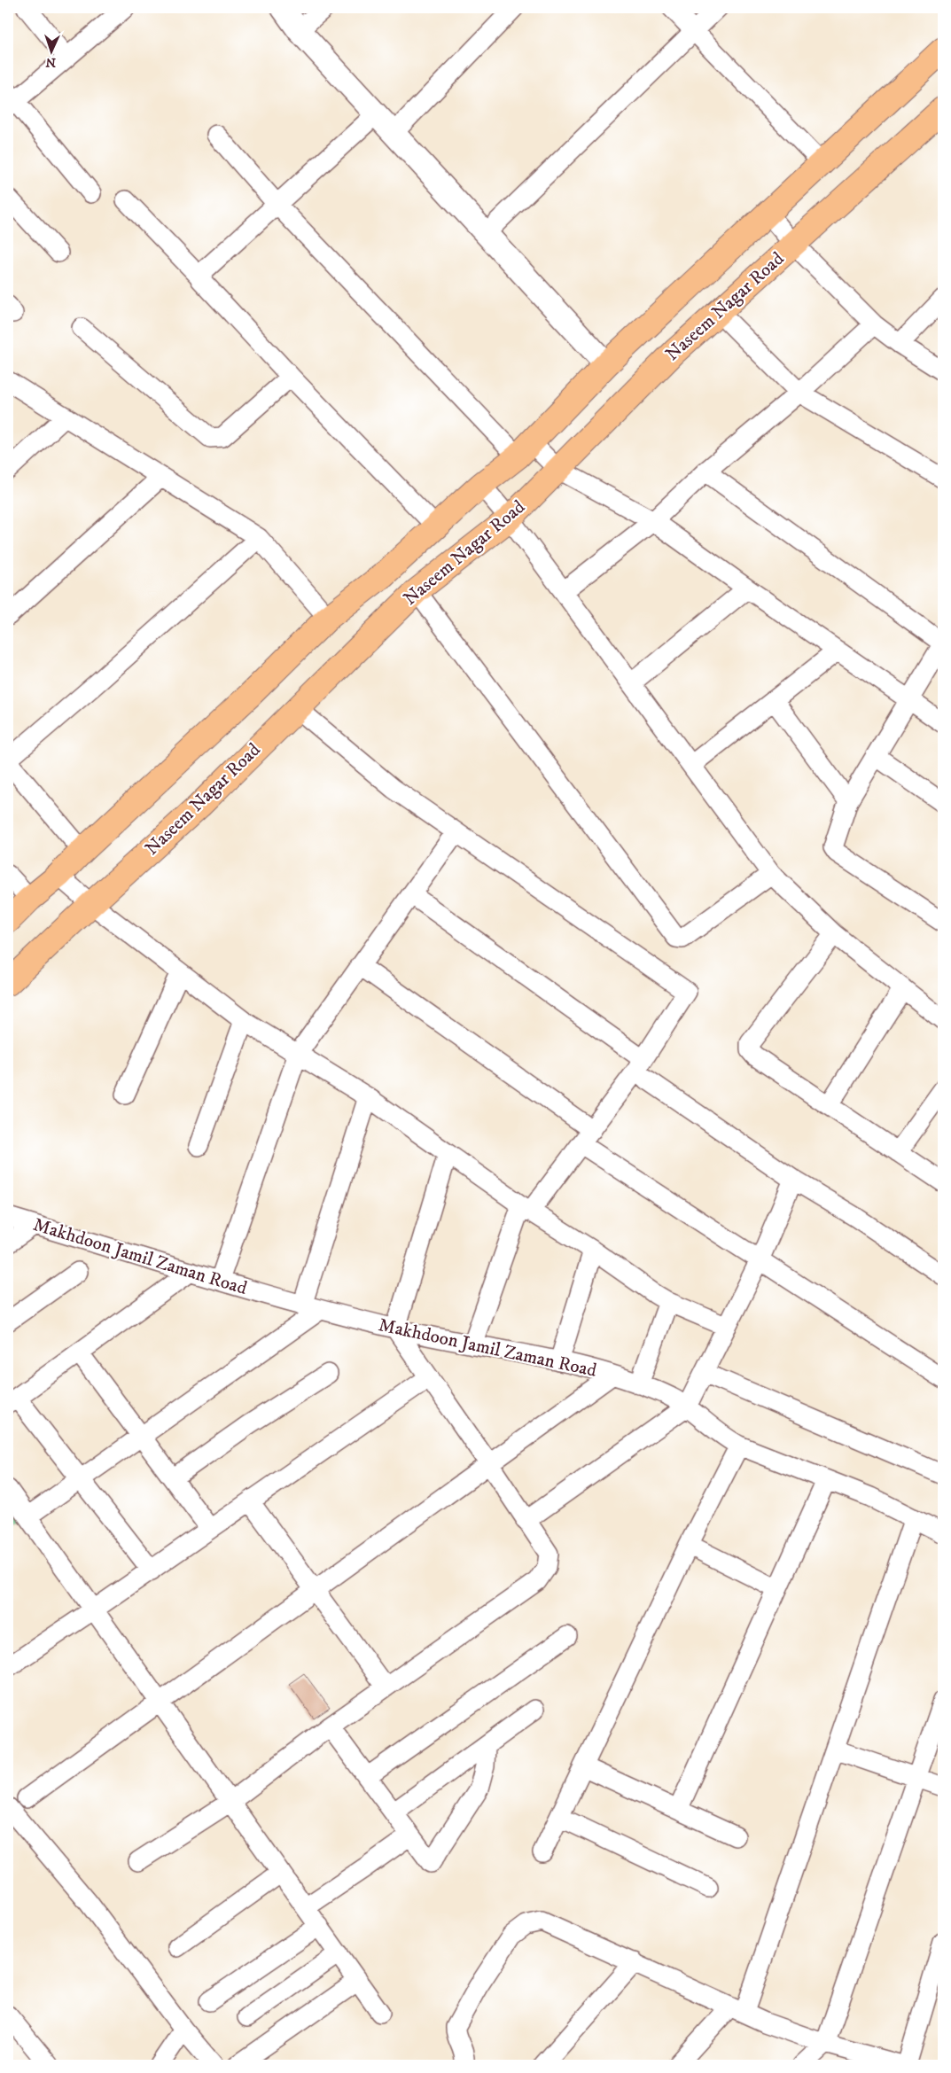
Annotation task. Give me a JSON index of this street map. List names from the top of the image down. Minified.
{"streets":{"main road":["Naseem Nagar Road"],"street":["Makhdoon Jamil Zaman Road"]},"north":"bottom"}
